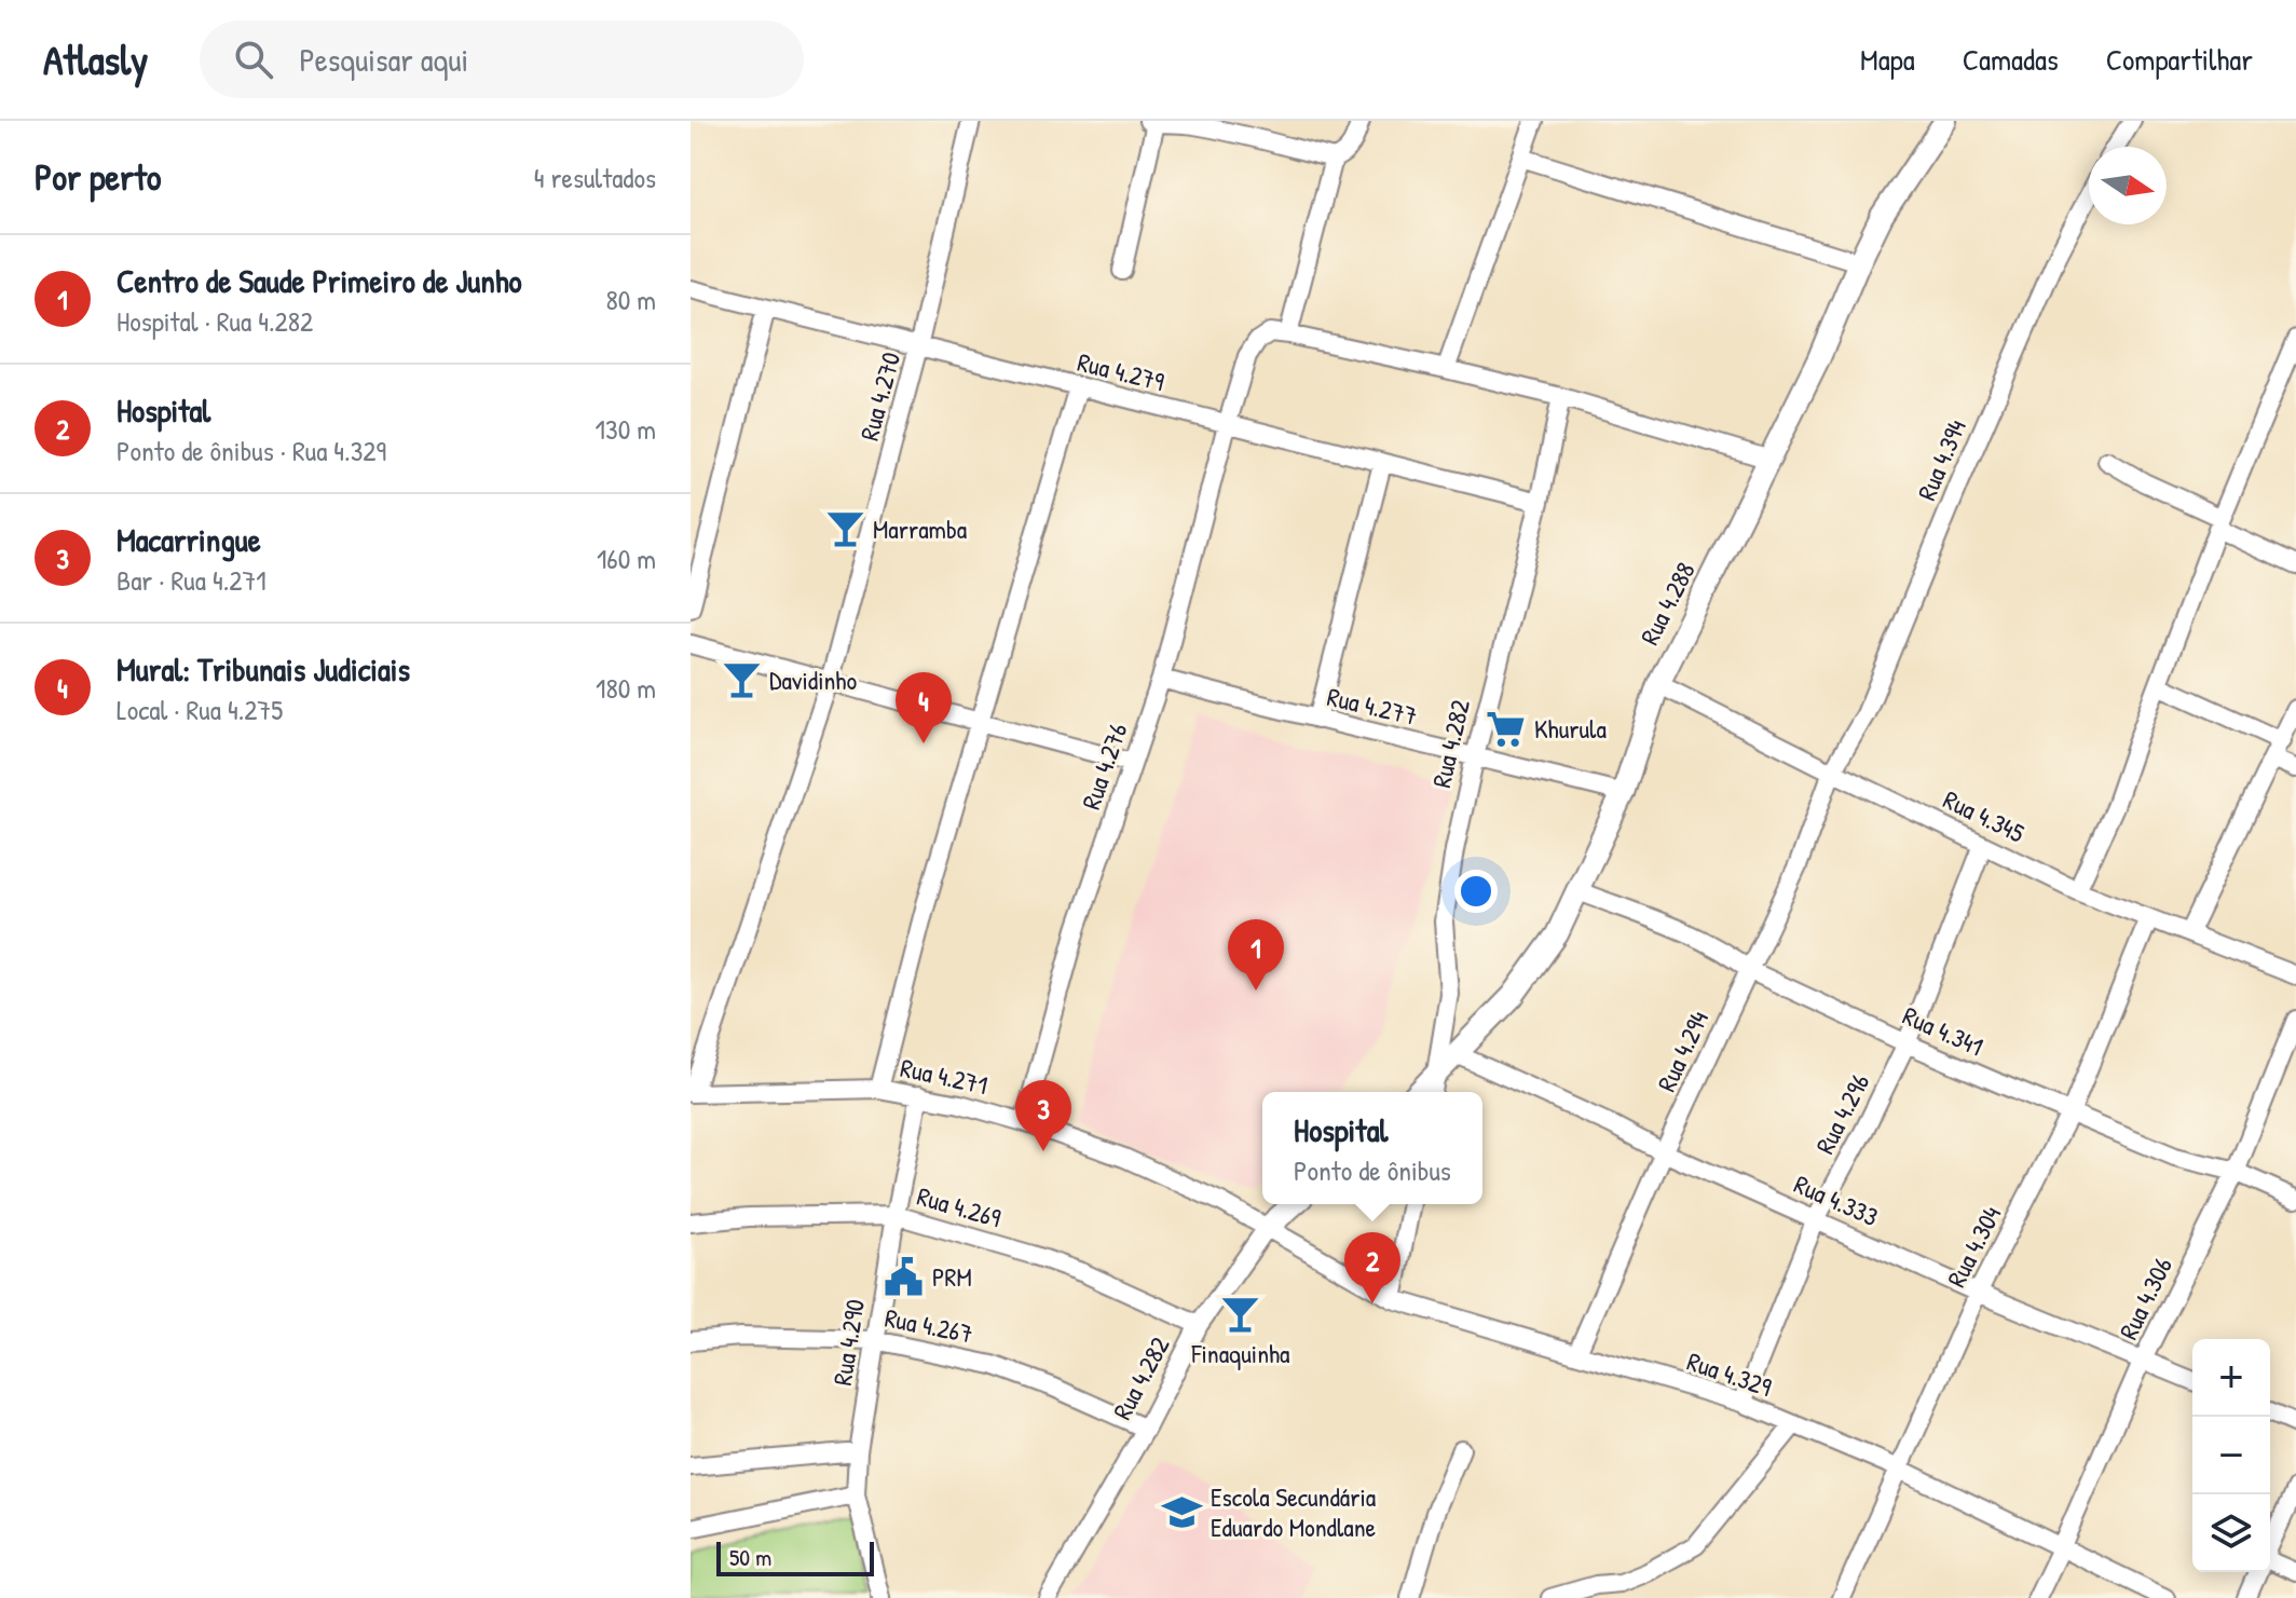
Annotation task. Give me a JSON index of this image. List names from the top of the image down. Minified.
{"streets":{"street":["Rua 4.279","Rua 4.270","Rua 4.394","Rua 4.288","Rua 4.277","Rua 4.282","Rua 4.276","Rua 4.345","Rua 4.341","Rua 4.294","Rua 4.271","Rua 4.296","Rua 4.333","Rua 4.269","Rua 4.304","Rua 4.306","Rua 4.267","Rua 4.290","Rua 4.329"]},"crossings":[["Rua 4.279","Rua 4.270"],["Rua 4.279","Rua 4.282"],["Rua 4.279","Rua 4.276"],["Rua 4.270","Rua 4.271"],["Rua 4.394","Rua 4.345"],["Rua 4.394","Rua 4.294"],["Rua 4.288","Rua 4.277"],["Rua 4.288","Rua 4.282"],["Rua 4.288","Rua 4.345"],["Rua 4.288","Rua 4.341"],["Rua 4.288","Rua 4.333"],["Rua 4.277","Rua 4.282"],["Rua 4.277","Rua 4.276"],["Rua 4.282","Rua 4.271"],["Rua 4.282","Rua 4.269"],["Rua 4.282","Rua 4.267"],["Rua 4.282","Rua 4.329"],["Rua 4.276","Rua 4.271"],["Rua 4.345","Rua 4.294"],["Rua 4.345","Rua 4.296"],["Rua 4.345","Rua 4.304"],["Rua 4.341","Rua 4.294"],["Rua 4.341","Rua 4.296"],["Rua 4.341","Rua 4.304"],["Rua 4.341","Rua 4.306"],["Rua 4.294","Rua 4.333"],["Rua 4.294","Rua 4.329"],["Rua 4.271","Rua 4.290"],["Rua 4.271","Rua 4.329"],["Rua 4.296","Rua 4.333"],["Rua 4.296","Rua 4.329"],["Rua 4.333","Rua 4.304"],["Rua 4.333","Rua 4.306"],["Rua 4.269","Rua 4.290"],["Rua 4.304","Rua 4.329"],["Rua 4.306","Rua 4.329"],["Rua 4.267","Rua 4.290"]],"places":{"bar":["Marramba","Davidinho","Finaquinha"],"supermarket":["Khurula"],"public building":["PRM"],"school or university":["Escola Secundária Eduardo Mondlane"]},"scale_bar":"50 m","north":"right","page":{"header":"Atlasly","search":"Pesquisar aqui","nav":["Mapa","Camadas","Compartilhar"],"heading":["Por perto","4 resultados"],"list":[{"mark":"1","name":"Centro de Saude Primeiro de Junho","note":"Hospital · Rua 4.282","value":"80 m"},{"mark":"2","name":"Hospital","note":"Ponto de ônibus · Rua 4.329","value":"130 m"},{"mark":"3","name":"Macarringue","note":"Bar · Rua 4.271","value":"160 m"},{"mark":"4","name":"Mural: Tribunais Judiciais","note":"Local · Rua 4.275","value":"180 m"}],"pins":["4","1","3","2"],"popup":["Hospital","Ponto de ônibus"],"map_buttons":["+","−"],"scale":"50 m"}}
